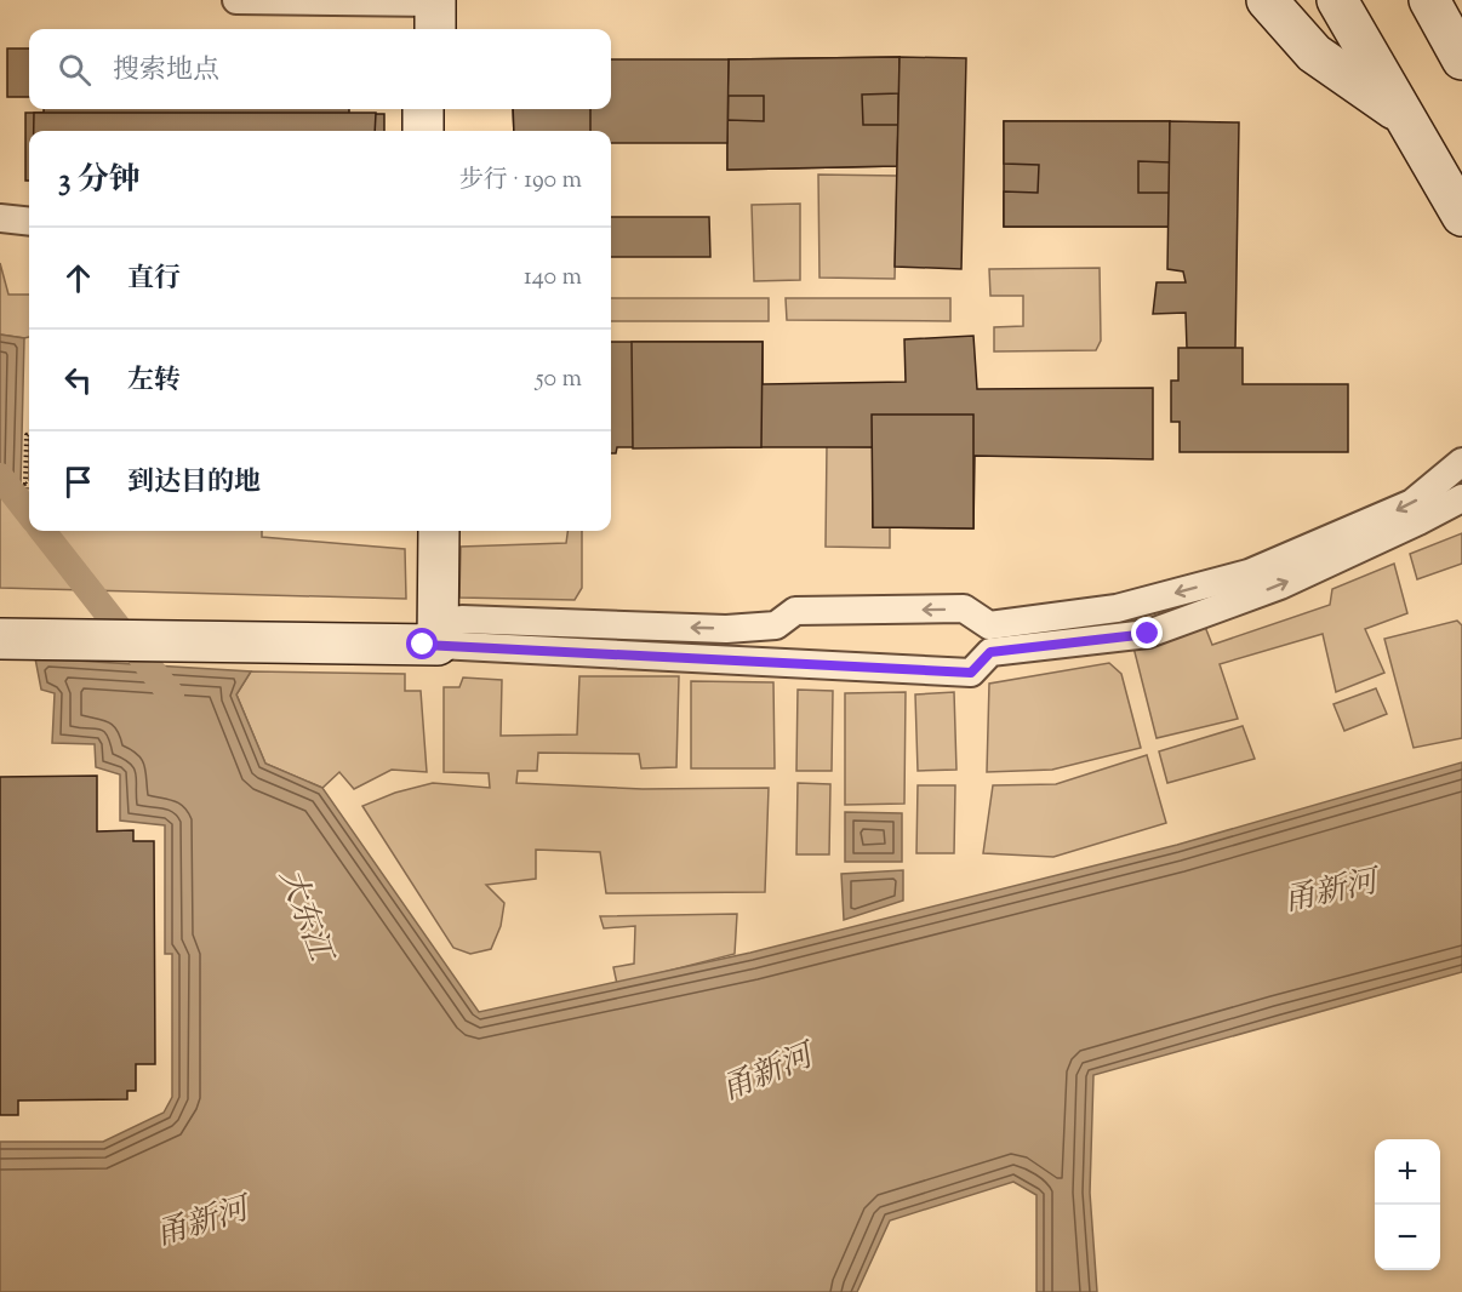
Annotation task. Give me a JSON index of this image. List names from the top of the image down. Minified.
{"water":["甬新河","大东江"],"page":{"search":"搜索地点","heading":["3 分钟","步行 · 190 m"],"list":[["直行","140 m"],["左转","50 m"],"到达目的地"],"map_buttons":["+","−"]}}
